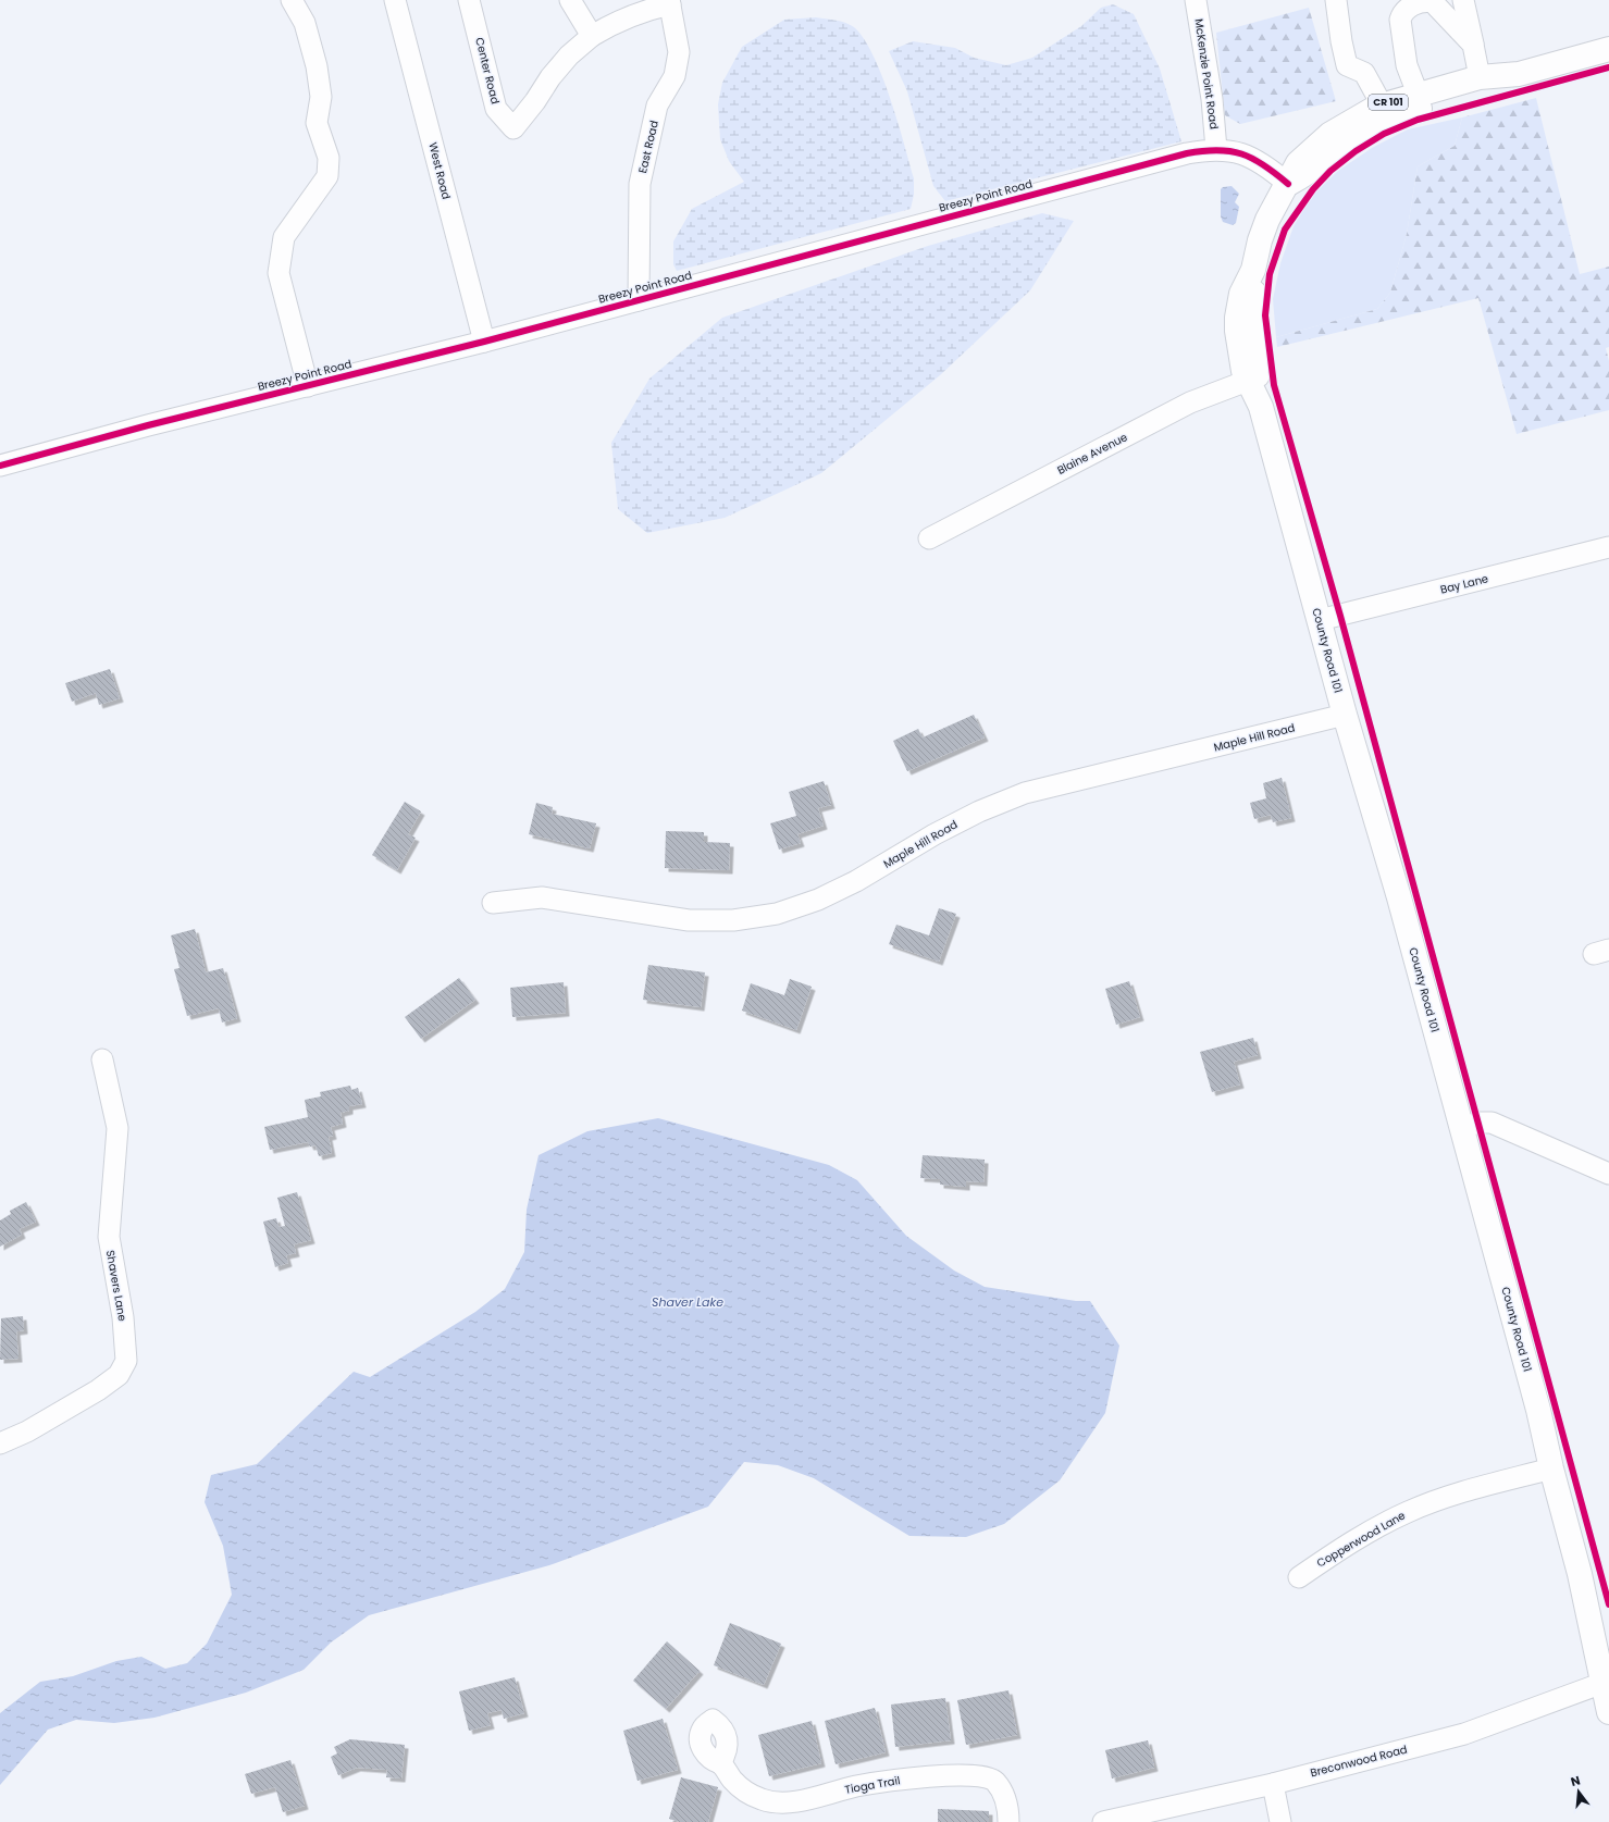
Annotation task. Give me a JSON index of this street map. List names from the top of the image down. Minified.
{"streets":{"main road":["CR 101","County Road 101"],"street":["Center Road","McKenzie Point Road","East Road","West Road","Breezy Point Road","Blaine Avenue","Bay Lane","Maple Hill Road","Shavers Lane","Copperwood Lane","Breconwood Road","Tioga Trail"]},"crossings":[["McKenzie Point Road","Breezy Point Road"],["East Road","Breezy Point Road"],["West Road","Breezy Point Road"],["Breezy Point Road","County Road 101"],["Blaine Avenue","County Road 101"],["Bay Lane","County Road 101"],["County Road 101","Maple Hill Road"],["County Road 101","Copperwood Lane"],["County Road 101","Breconwood Road"]],"water":["Shaver Lake"],"north":"top"}
